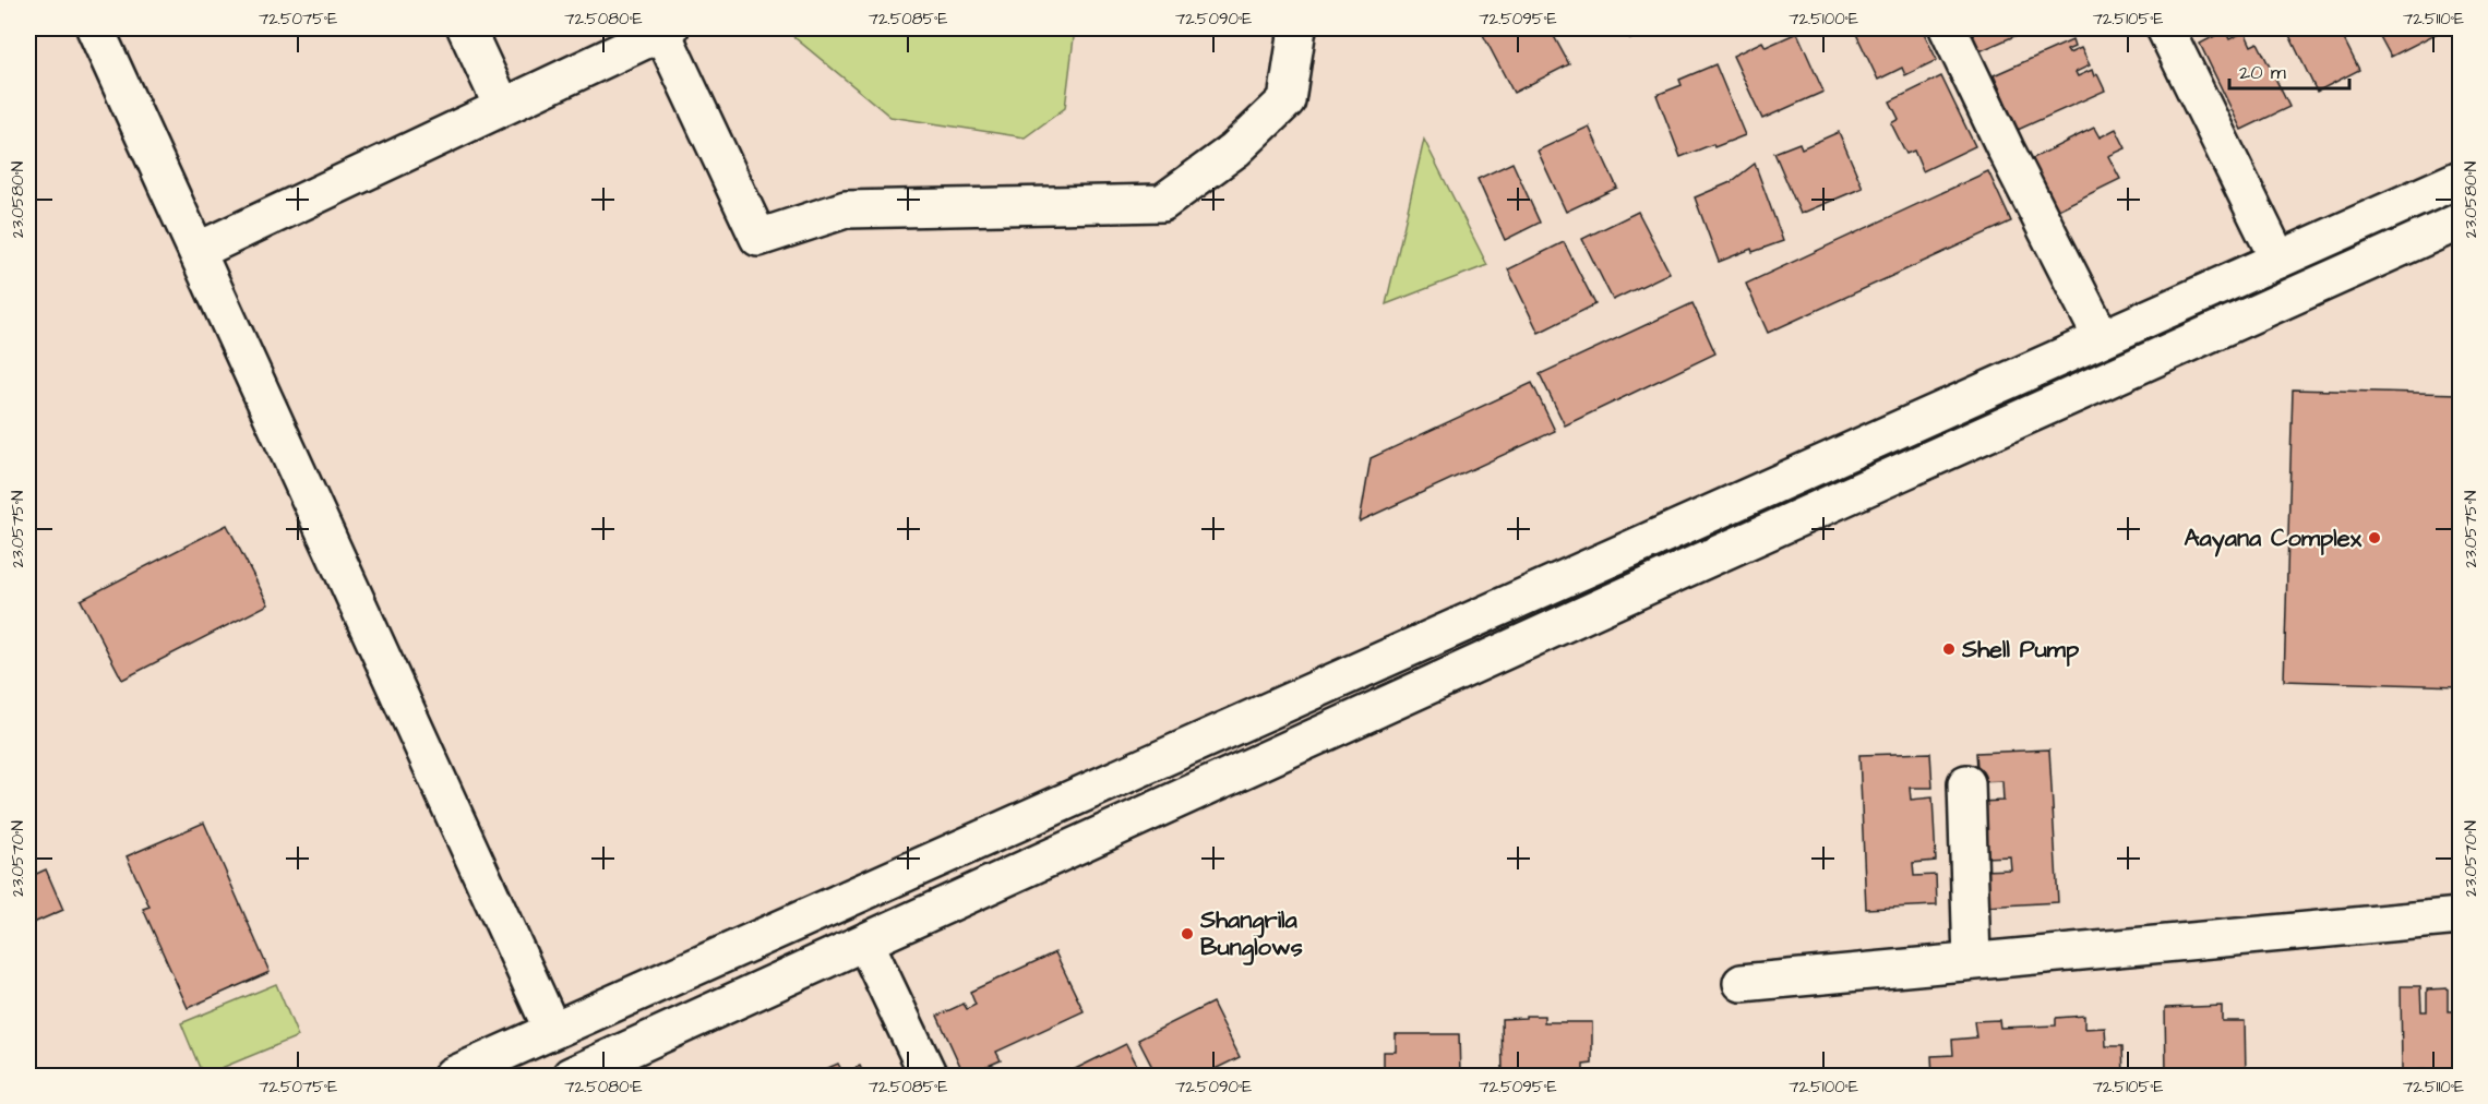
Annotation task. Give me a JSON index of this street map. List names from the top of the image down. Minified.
{"places":["Aayana Complex","Shell Pump","Shangrila Bunglows"],"scale_bar":"20 m","coordinates":["72.5075°E","72.5080°E","72.5085°E","72.5090°E","72.5095°E","72.5100°E","72.5105°E","72.5110°E","23.0580°N","23.0575°N","23.0570°N"]}
